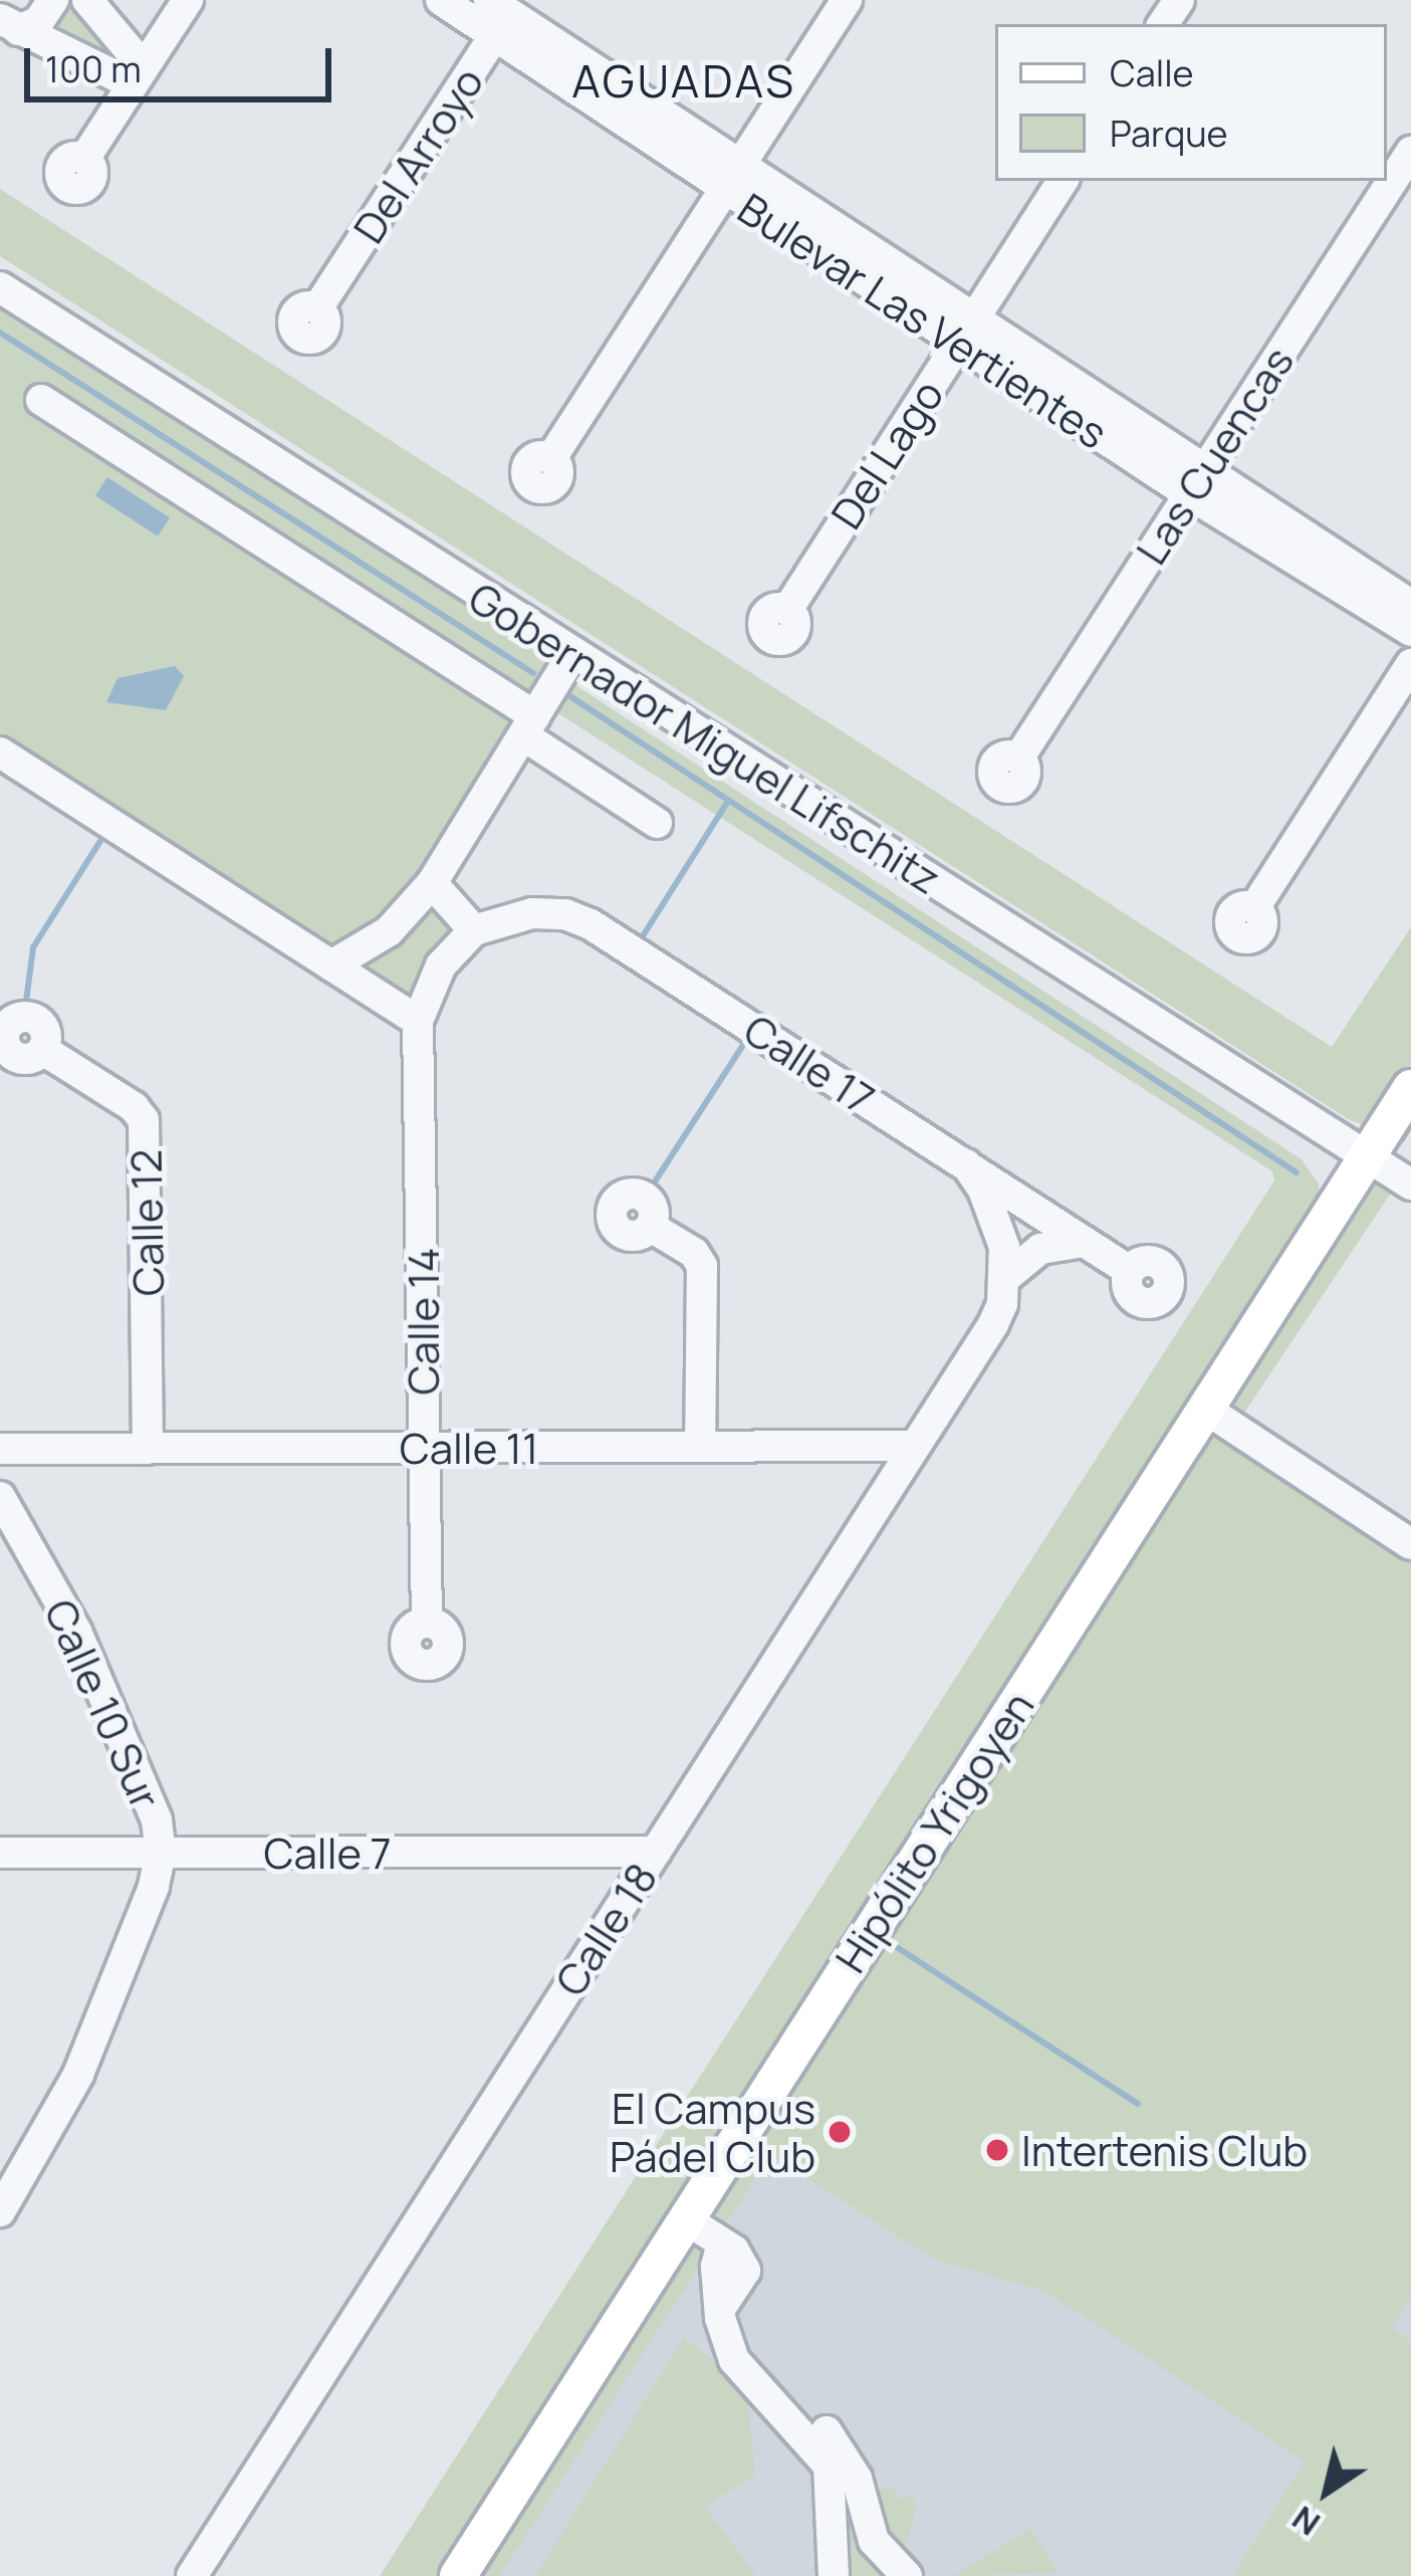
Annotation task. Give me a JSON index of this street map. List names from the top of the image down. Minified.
{"streets":{"main road":["Hipólito Yrigoyen"],"street":["Del Arroyo","Bulevar Las Vertientes","Del Lago","Las Cuencas","Gobernador Miguel Lifschitz","Calle 17","Calle 12","Calle 14","Calle 11","Calle 10 Sur","Calle 7","Calle 18"]},"crossings":[["Del Arroyo","Bulevar Las Vertientes"],["Bulevar Las Vertientes","Del Lago"],["Bulevar Las Vertientes","Las Cuencas"],["Gobernador Miguel Lifschitz","Hipólito Yrigoyen"],["Calle 17","Calle 18"],["Calle 12","Calle 11"],["Calle 14","Calle 11"],["Calle 11","Calle 10 Sur"],["Calle 11","Calle 18"],["Calle 10 Sur","Calle 7"],["Calle 7","Calle 18"]],"districts":["AGUADAS"],"places":["El Campus Pádel Club","Intertenis Club"],"legend":["Calle","Parque"],"scale_bar":"100 m","north":"bottom left"}
